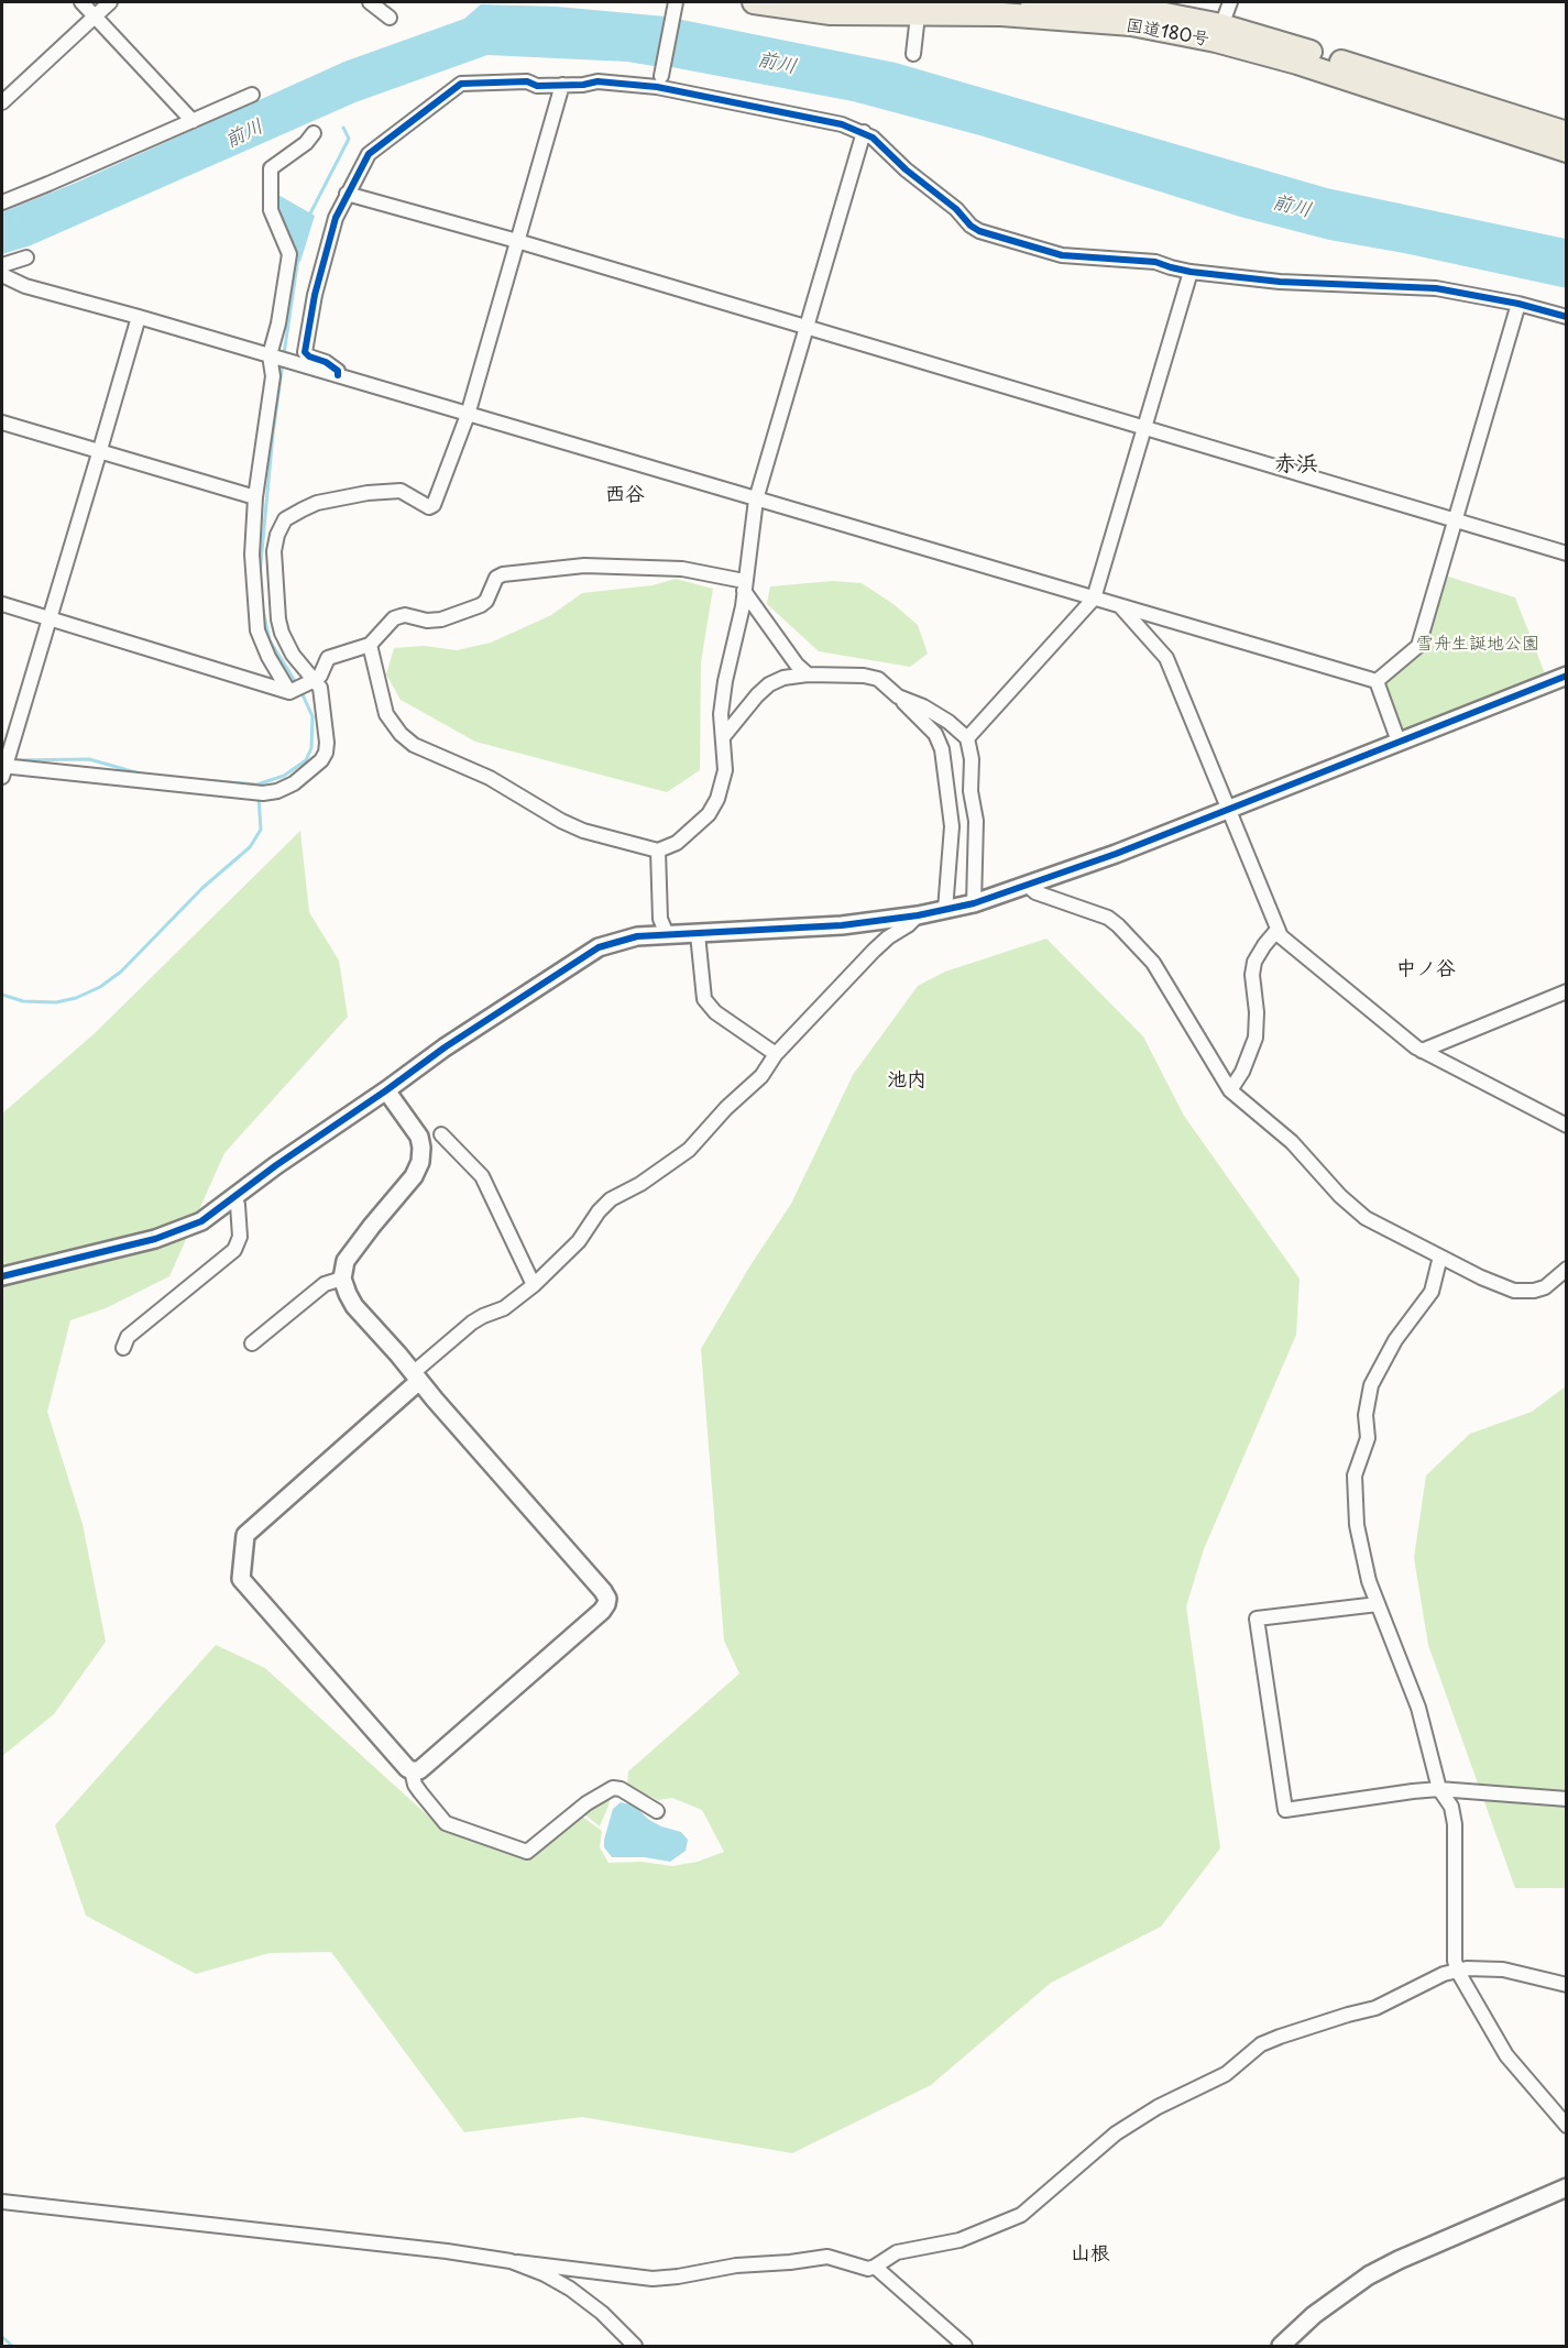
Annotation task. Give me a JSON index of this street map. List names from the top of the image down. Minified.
{"streets":{"highway":["国道180号"]},"districts":["赤浜","西谷","中ノ谷","池内","山根"],"water":["前川"],"parks":["雪舟生誕地公園"]}
